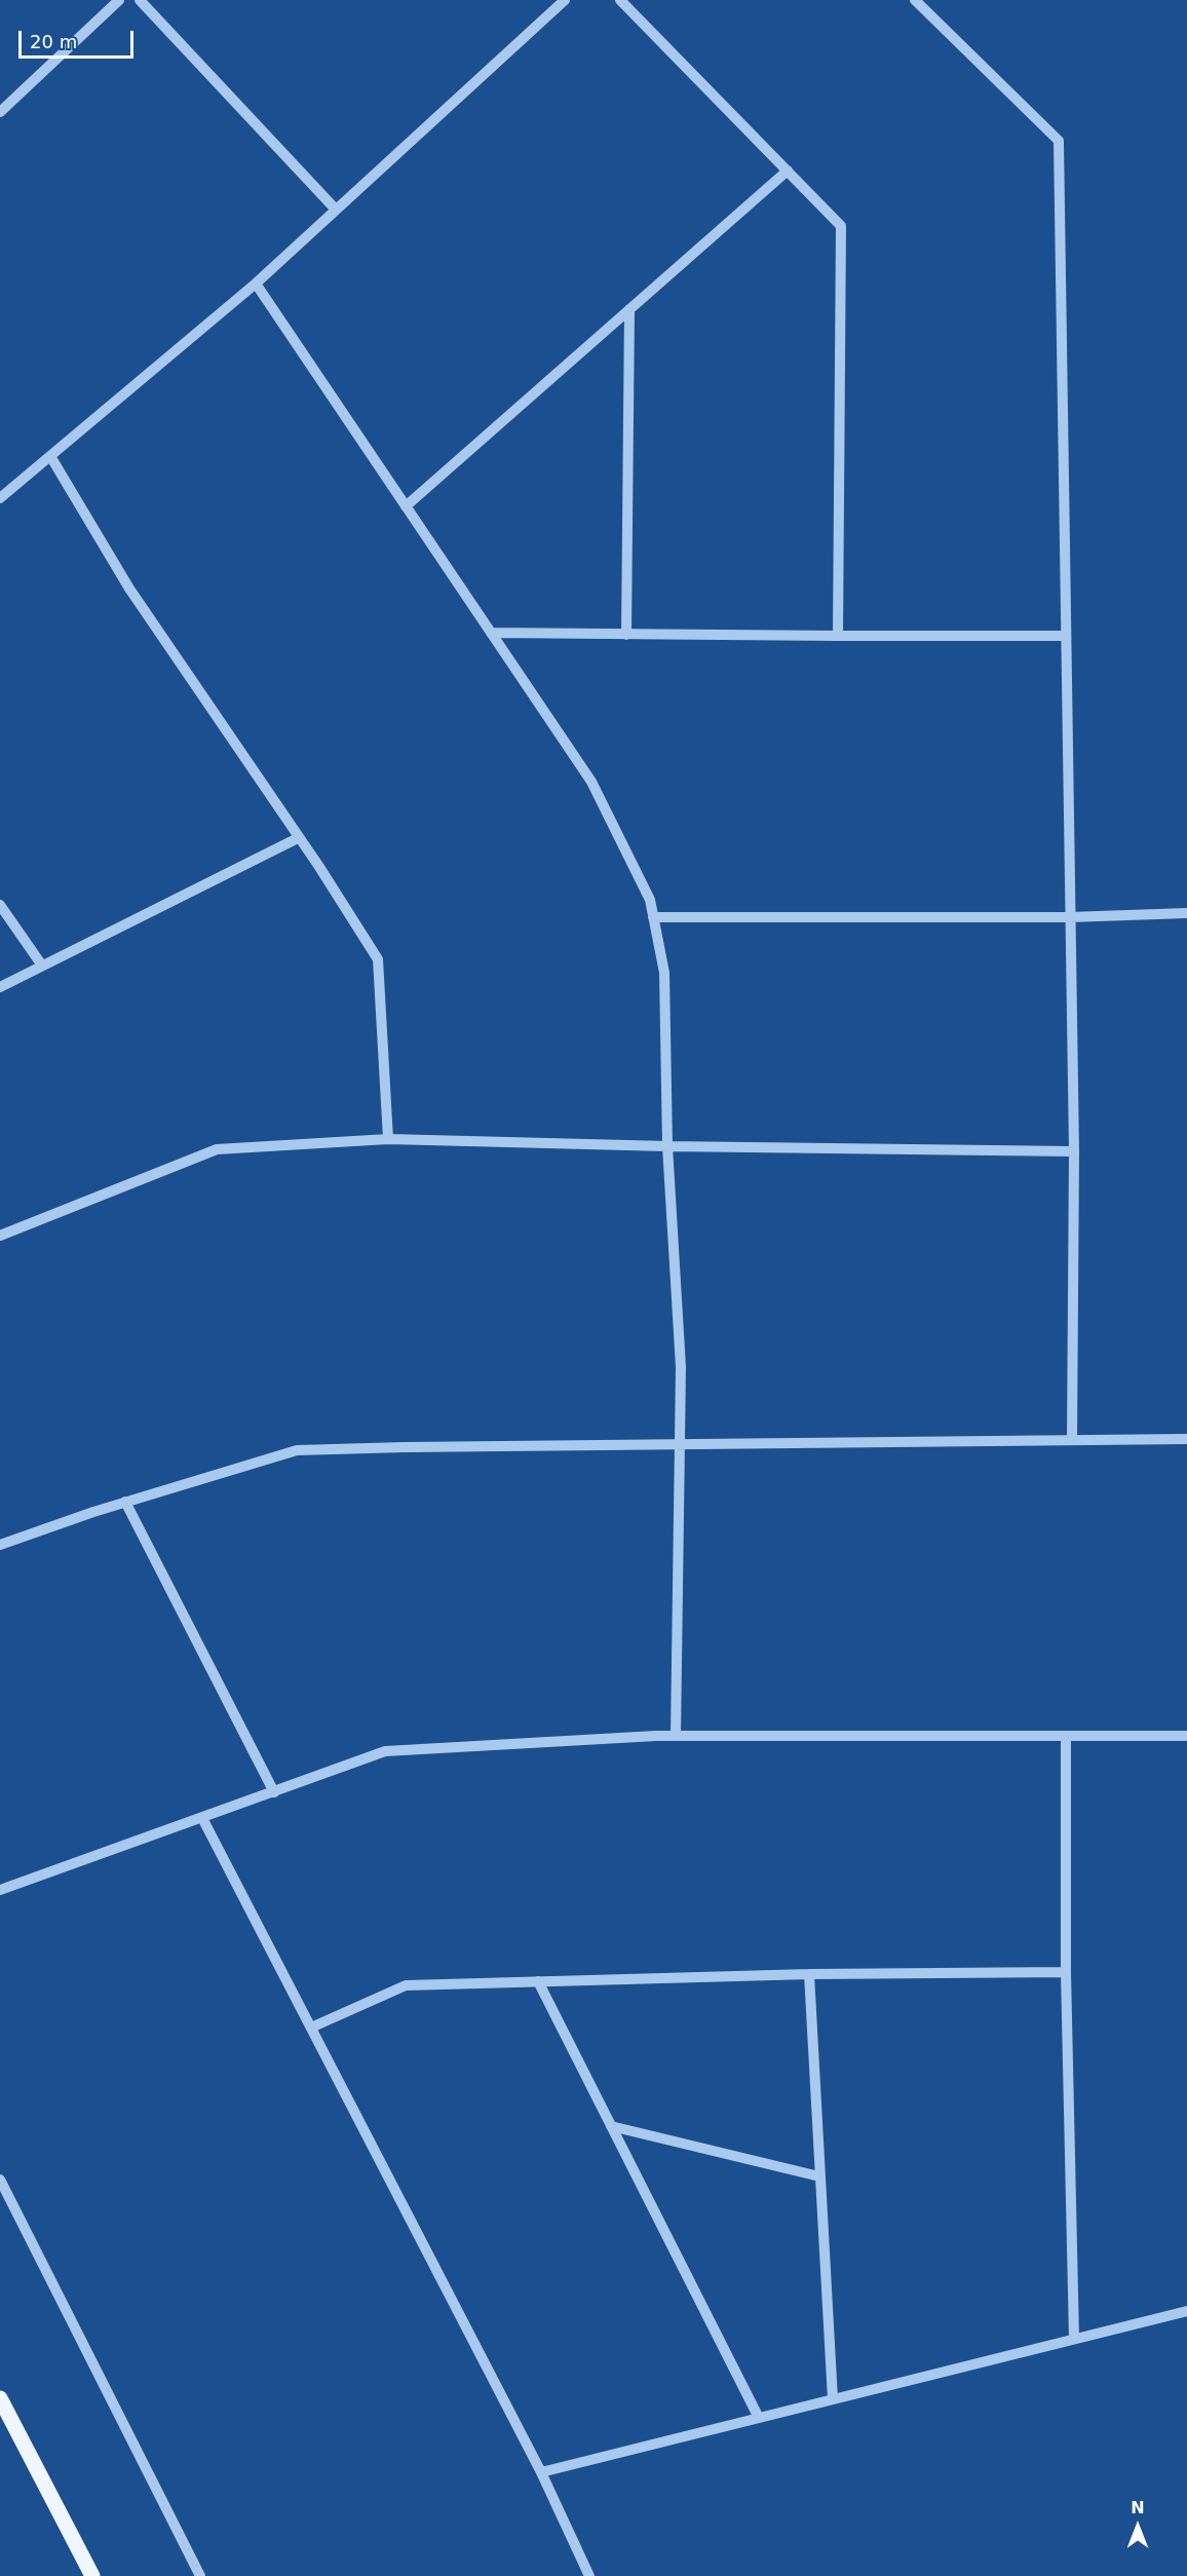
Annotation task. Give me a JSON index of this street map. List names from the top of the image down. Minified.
{"scale_bar":"20 m","north":"top"}
